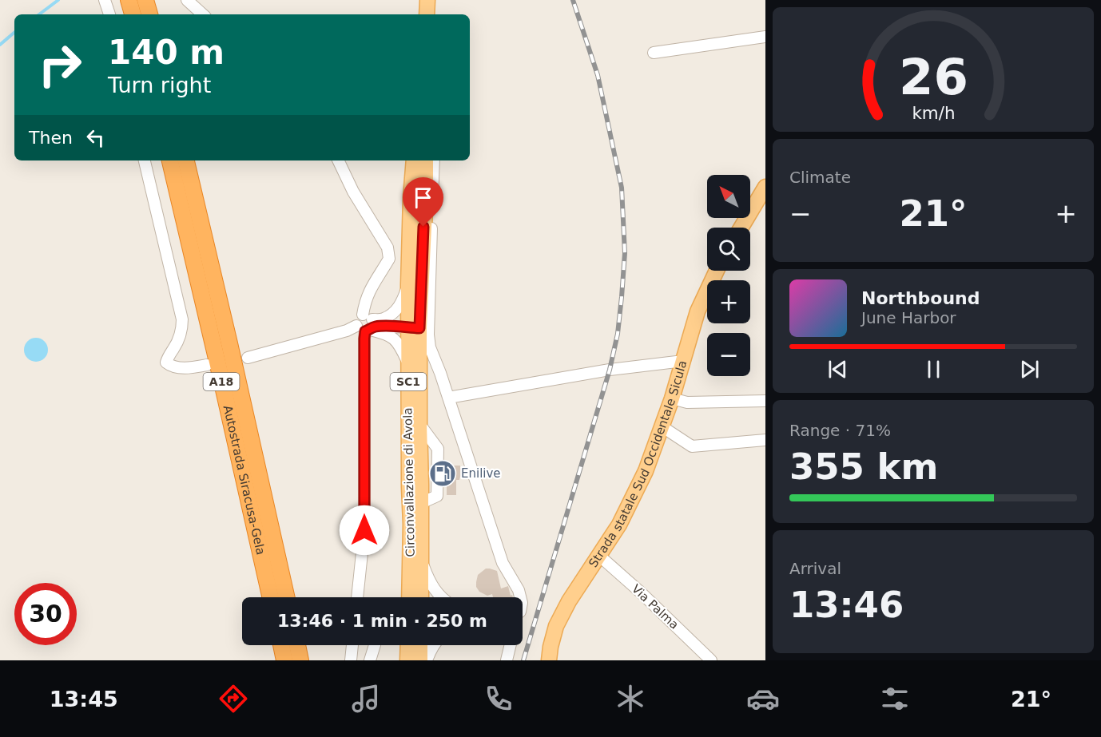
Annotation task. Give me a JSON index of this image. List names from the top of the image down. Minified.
{"streets":{"highway":["A18","Autostrada Siracusa-Gela"],"main road":["SC1","Strada statale Sud Occidentale Sicula","Circonvallazione di Avola"],"street":["Via Palma"]},"crossings":[["Strada statale Sud Occidentale Sicula","Via Palma"]],"places":{"fuel station":["Enilive"]},"north":"top left","page":{"turn":["140 m","Turn right"],"then":"Then","tile":["Climate",["Range · 71%","355 km"],["Arrival","13:46"]],"map_buttons":["+","−"],"heat":["−","21°","+"],"song":["Northbound","June Harbor"],"limit":"30","trip":"13:46 · 1 min · 250 m","tabs":["13:45","21°"],"gauge":["26","km/h"]}}
